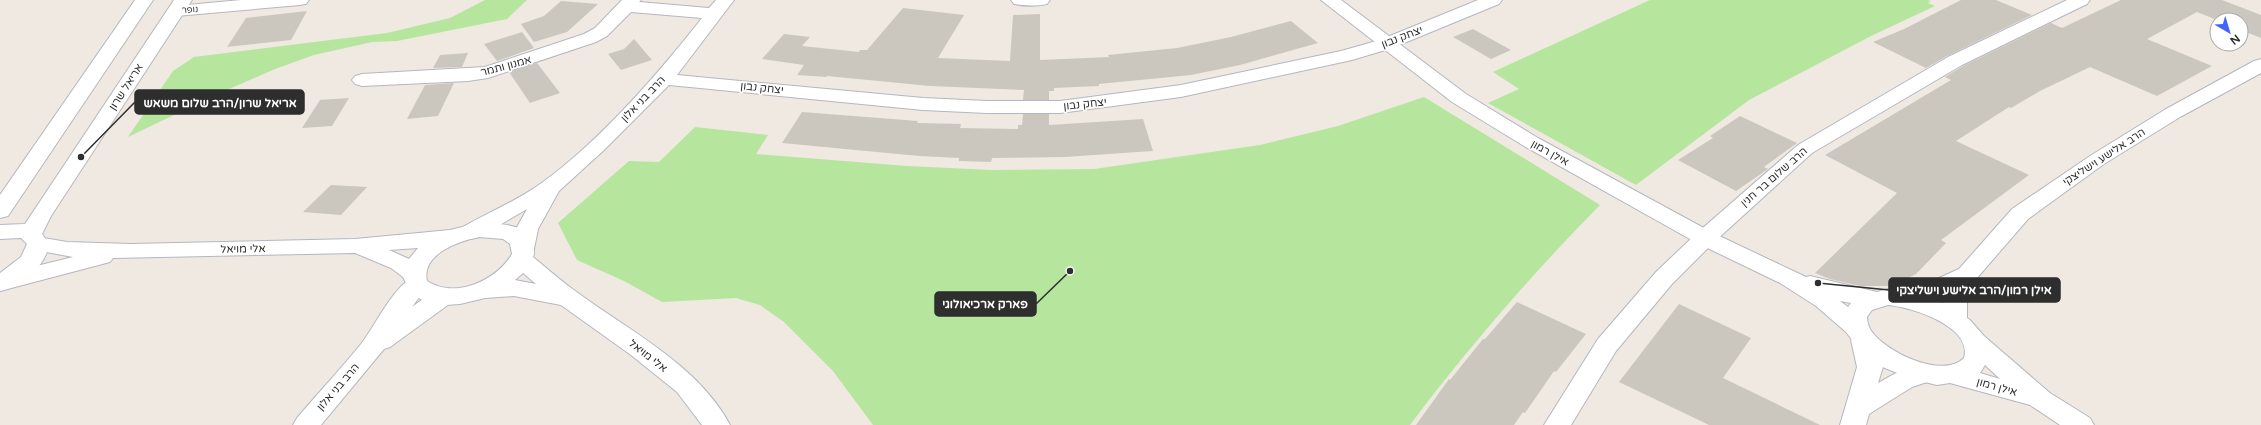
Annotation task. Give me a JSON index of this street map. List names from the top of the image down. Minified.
{"streets":{"street":["נופר","יצחק נבון","אמנון ותמר","אריאל שרון","הרב בני אלון","אילן רמון","הרב אלישע וישליצקי","הרב שלום בר חנין","אלי מויאל"]},"crossings":[["נופר","אריאל שרון"],["יצחק נבון","הרב בני אלון"],["יצחק נבון","אילן רמון"],["אריאל שרון","אלי מויאל"],["הרב בני אלון","אלי מויאל"],["אילן רמון","הרב אלישע וישליצקי"],["אילן רמון","הרב שלום בר חנין"]],"places":["אריאל שרון/הרב שלום משאש","פארק ארכיאולוגי","אילן רמון/הרב אלישע וישליצקי"],"north":"bottom right"}
